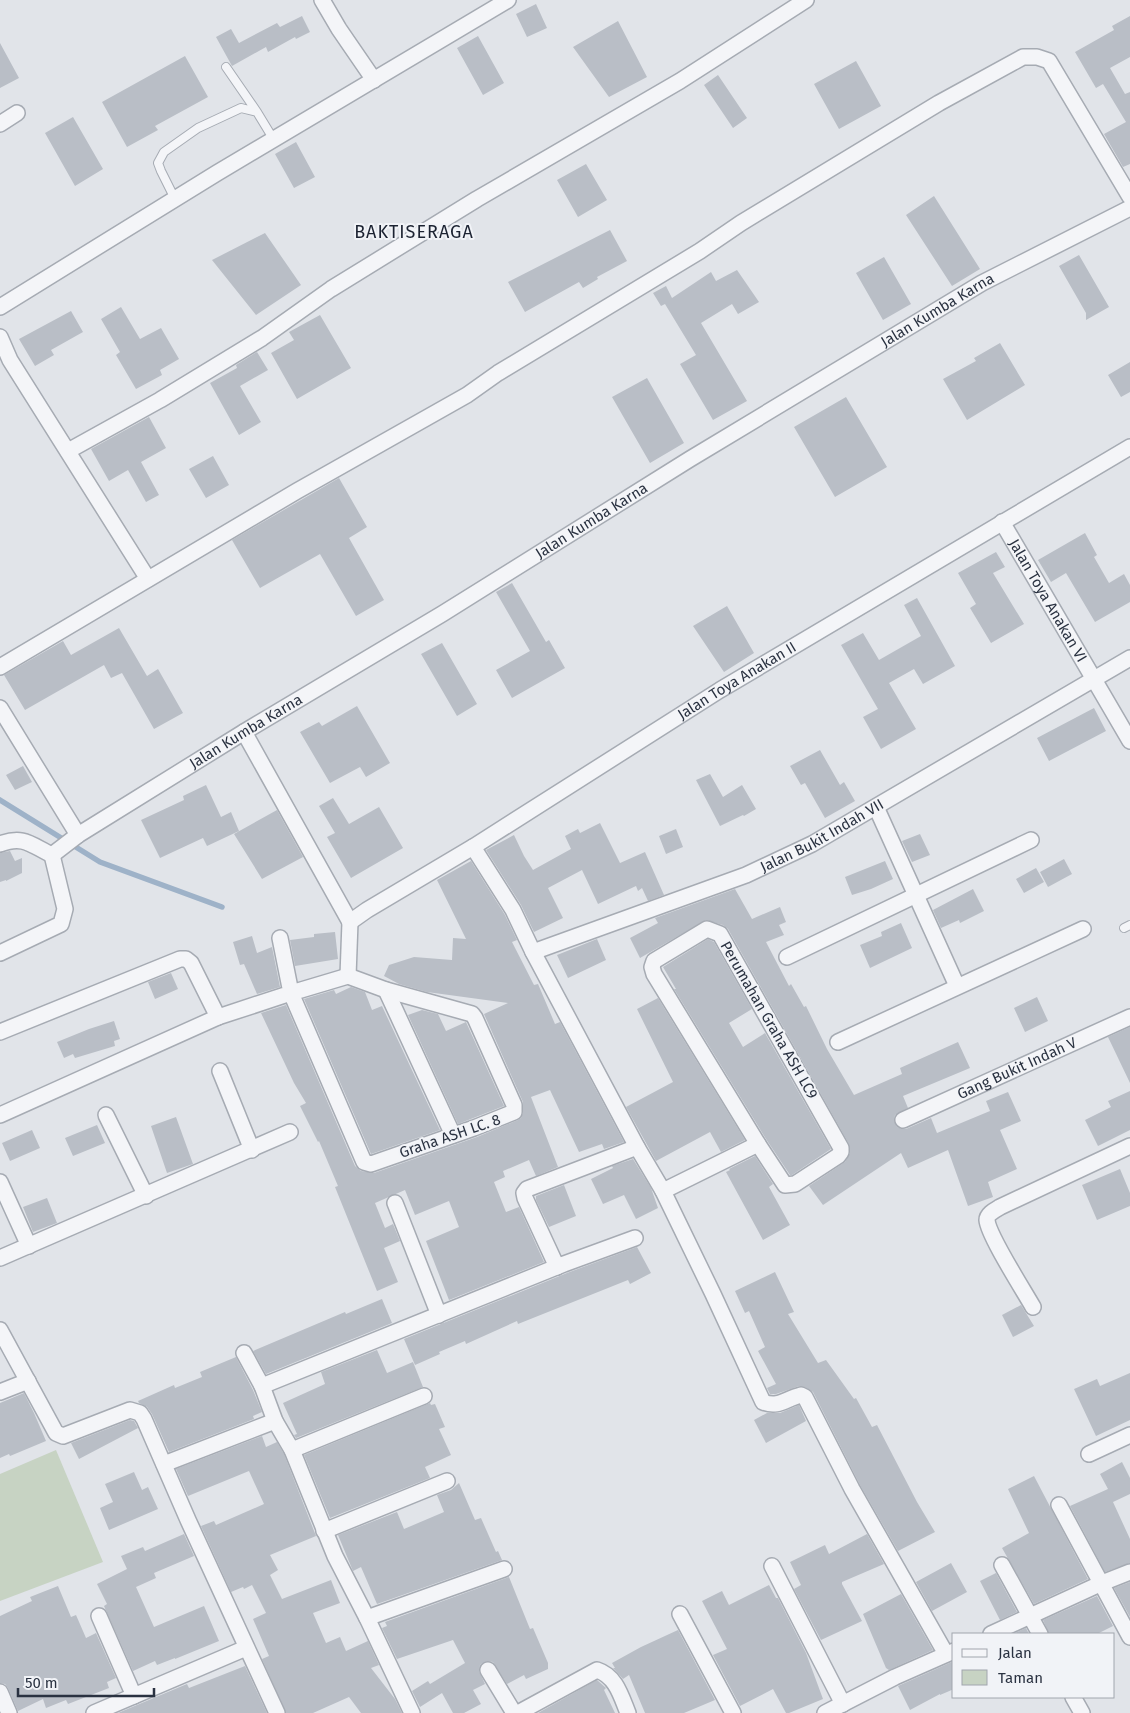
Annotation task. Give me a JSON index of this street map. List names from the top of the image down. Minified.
{"streets":{"street":["Jalan Kumba Karna","Jalan Toya Anakan VI","Jalan Toya Anakan II","Jalan Bukit Indah VII","Perumahan Graha ASH LC9","Gang Bukit Indah V","Graha ASH LC. 8"]},"crossings":[["Jalan Toya Anakan VI","Jalan Toya Anakan II"],["Jalan Toya Anakan VI","Jalan Bukit Indah VII"]],"districts":["BAKTISERAGA"],"legend":["Jalan","Taman"],"scale_bar":"50 m"}
